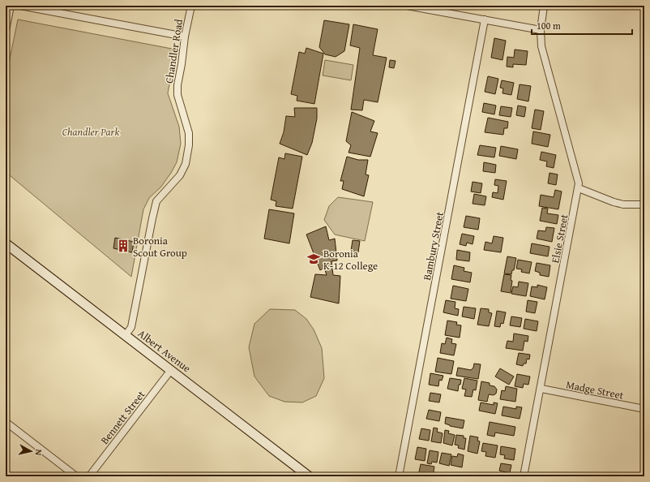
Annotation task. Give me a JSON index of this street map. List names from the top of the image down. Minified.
{"streets":{"main road":["Albert Avenue"],"street":["Chandler Road","Elsie Street","Bambury Street","Madge Street","Bennett Street"]},"crossings":[["Chandler Road","Albert Avenue"],["Elsie Street","Madge Street"],["Albert Avenue","Bennett Street"]],"parks":["Chandler Park"],"places":{"building":["Boronia Scout Group"],"school or university":["Boronia K-12 College"]},"scale_bar":"100 m","north":"right"}
